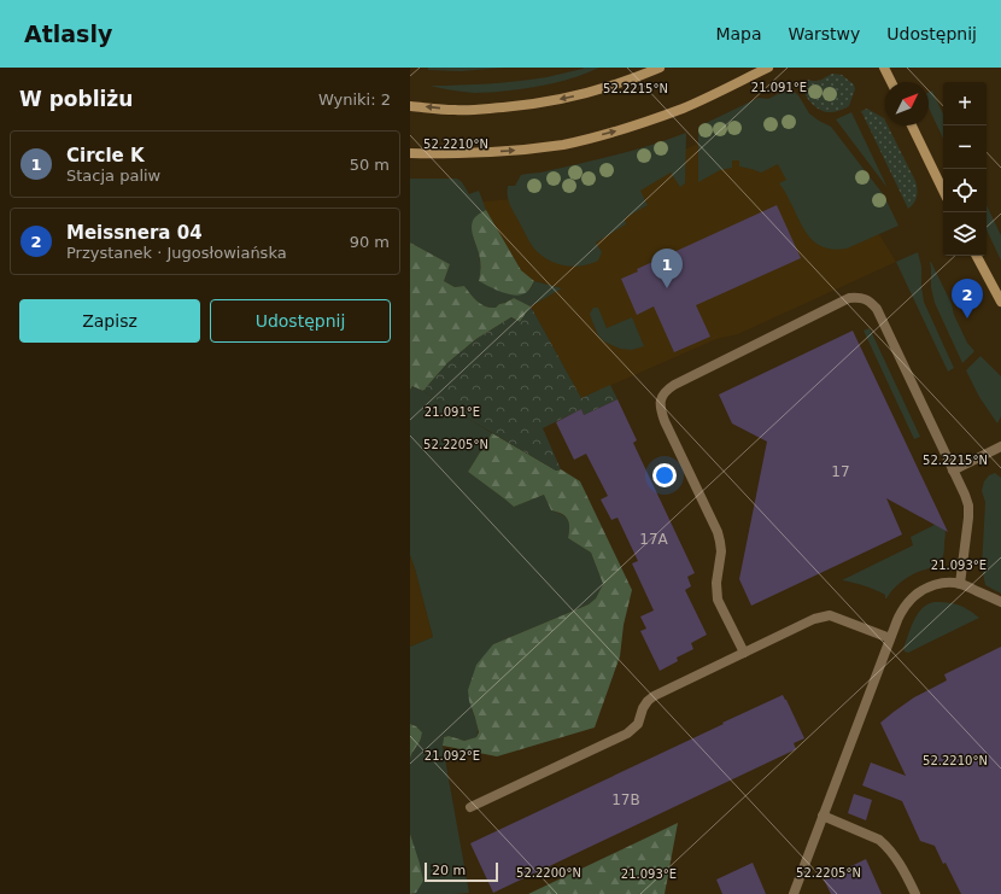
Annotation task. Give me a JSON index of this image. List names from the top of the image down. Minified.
{"house_numbers":["17","17A","17B"],"scale_bar":"20 m","north":"top right","page":{"header":"Atlasly","nav":["Mapa","Warstwy","Udostępnij"],"heading":["W pobliżu","Wyniki: 2"],"map_buttons":["+","−"],"list":[{"mark":"1","name":"Circle K","note":"Stacja paliw","value":"50 m"},{"mark":"2","name":"Meissnera 04","note":"Przystanek · Jugosłowiańska","value":"90 m"}],"pins":["1","2"],"buttons":["Zapisz","Udostępnij"],"scale":"20 m"},"coordinates":["21.091°E","52.2215°N","52.2210°N","52.2205°N","21.093°E","21.092°E","52.2200°N"]}
